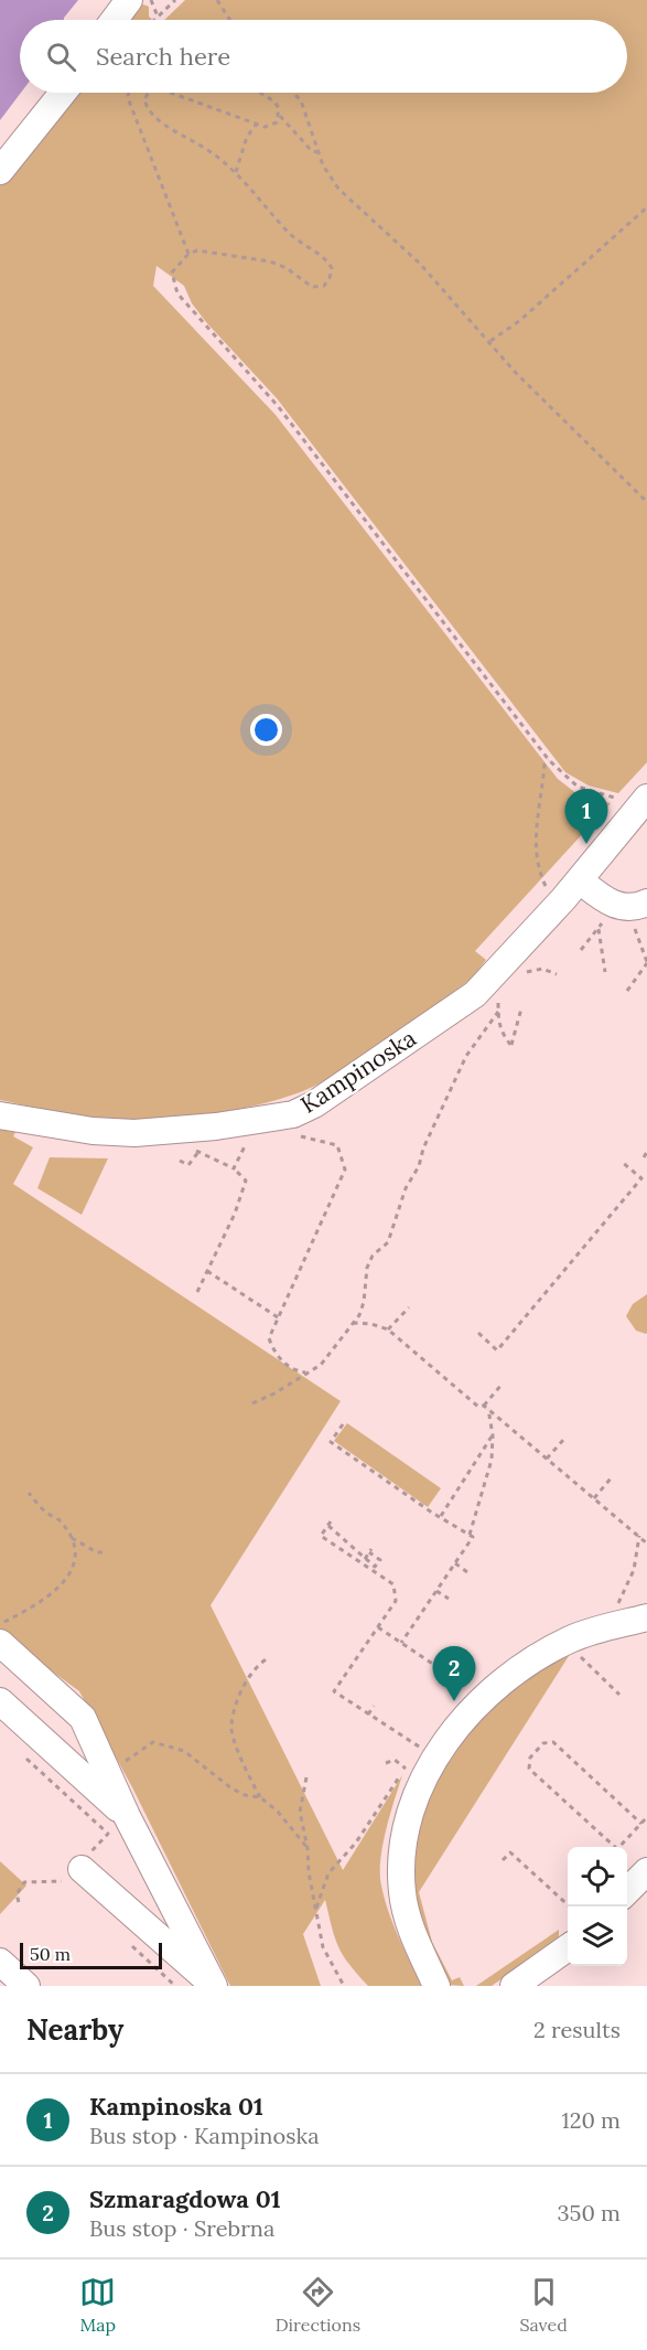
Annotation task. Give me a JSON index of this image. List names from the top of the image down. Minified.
{"streets":{"street":["Kampinoska"]},"scale_bar":"50 m","page":{"search":"Search here","pins":["1","2"],"scale":"50 m","heading":["Nearby","2 results"],"list":[{"mark":"1","name":"Kampinoska 01","note":"Bus stop · Kampinoska","value":"120 m"},{"mark":"2","name":"Szmaragdowa 01","note":"Bus stop · Srebrna","value":"350 m"}],"nav":["Map","Directions","Saved"]}}
